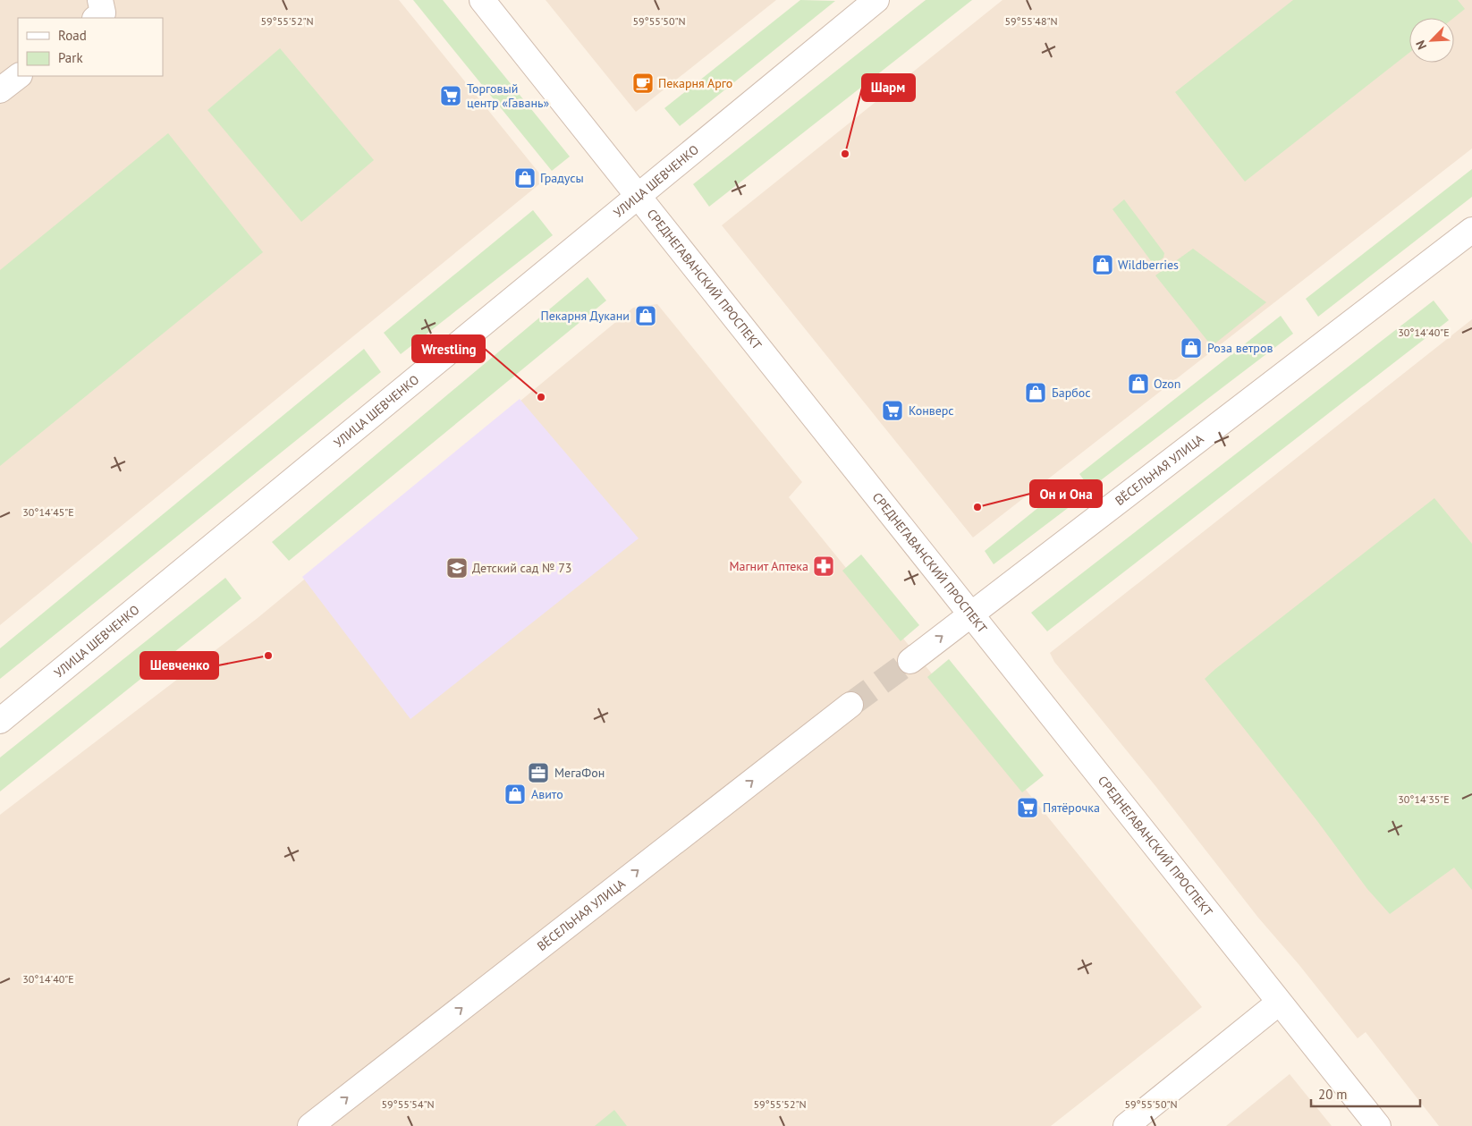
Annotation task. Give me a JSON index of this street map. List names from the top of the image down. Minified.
{"streets":{"street":["УЛИЦА ШЕВЧЕНКО","СРЕДНЕГАВАНСКИЙ ПРОСПЕКТ","ВЁСЕЛЬНАЯ УЛИЦА"]},"crossings":[["УЛИЦА ШЕВЧЕНКО","СРЕДНЕГАВАНСКИЙ ПРОСПЕКТ"],["СРЕДНЕГАВАНСКИЙ ПРОСПЕКТ","ВЁСЕЛЬНАЯ УЛИЦА"]],"one_way":["ВЁСЕЛЬНАЯ УЛИЦА"],"places":{"cafe":["Пекарня Арго"],"supermarket":["Торговый центр «Гавань»","Конверс","Пятёрочка"],"other":["Шарм","Wrestling","Он и Она","Шевченко"],"shop":["Градусы","Wildberries","Пекарня Дукани","Роза ветров","Ozon","Барбос","Авито"],"pharmacy":["Магнит Аптека"],"school or university":["Детский сад № 73"],"office":["МегаФон"]},"legend":["Road","Park"],"scale_bar":"20 m","north":"bottom left","coordinates":["59°55'52\"N","59°55'50\"N","59°55'48\"N","30°14'40\"E","30°14'45\"E","30°14'35\"E","59°55'54\"N"]}
